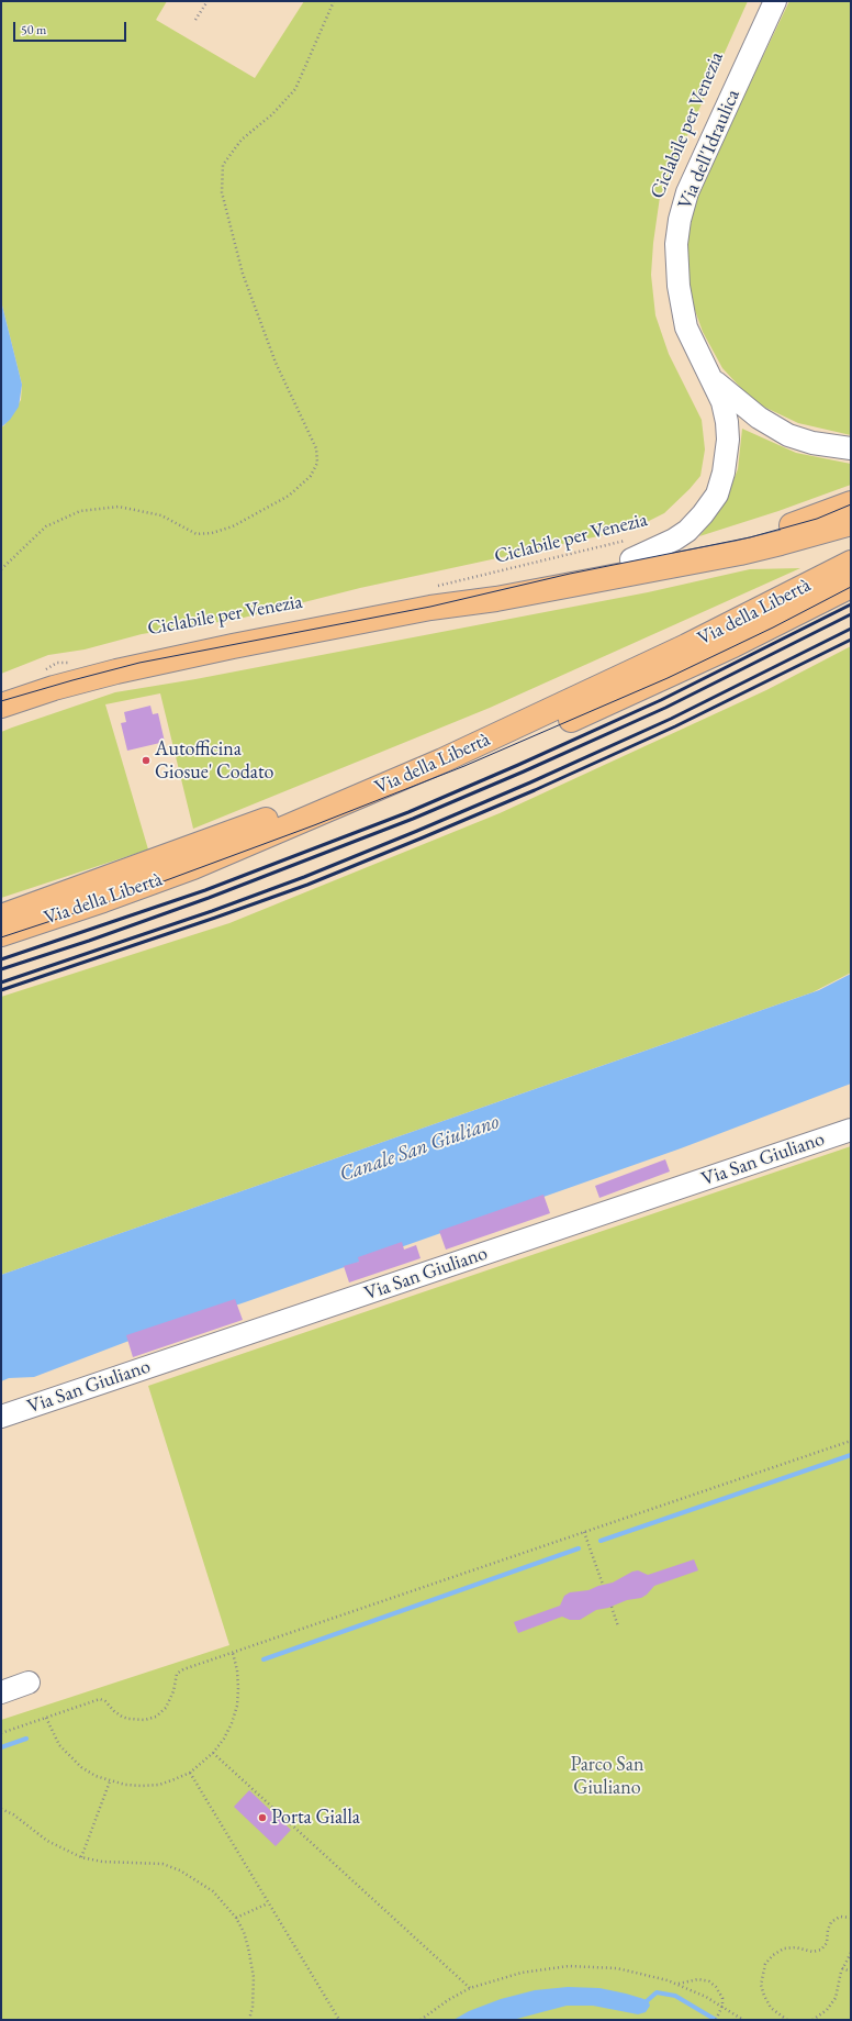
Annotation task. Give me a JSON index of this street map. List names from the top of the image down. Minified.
{"streets":{"highway":["Via della Libertà"],"street":["Via dell'Idraulica","Via San Giuliano"],"path":["Ciclabile per Venezia"]},"crossings":[["Ciclabile per Venezia","Via dell'Idraulica"]],"water":["Canale San Giuliano"],"parks":["Parco San Giuliano"],"places":["Autofficina Giosue' Codato","Porta Gialla"],"scale_bar":"50 m"}
